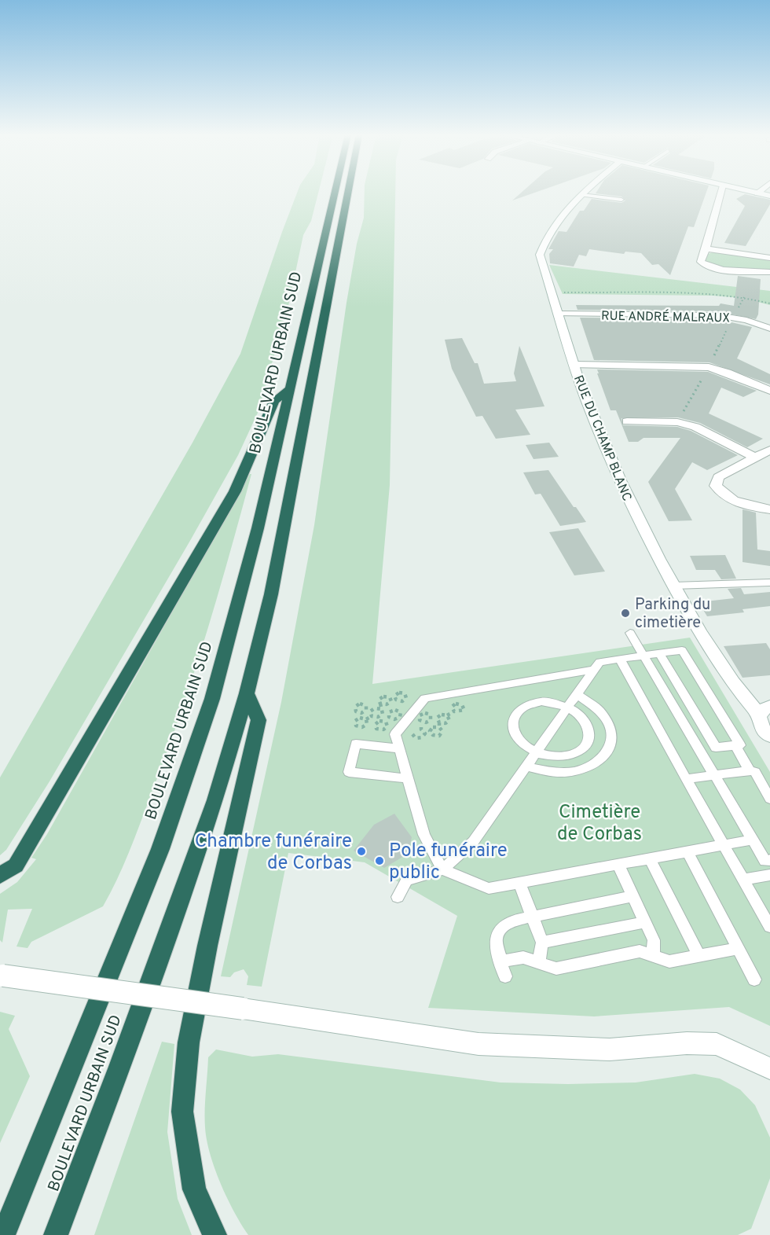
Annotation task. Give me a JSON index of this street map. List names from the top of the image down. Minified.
{"streets":{"highway":["BOULEVARD URBAIN SUD"],"street":["RUE ANDRÉ MALRAUX","RUE DU CHAMP BLANC"]},"crossings":[["RUE ANDRÉ MALRAUX","RUE DU CHAMP BLANC"]],"parks":["Cimetière de Corbas"],"places":["Parking du cimetière","Chambre funéraire de Corbas","Pole funéraire public"]}
